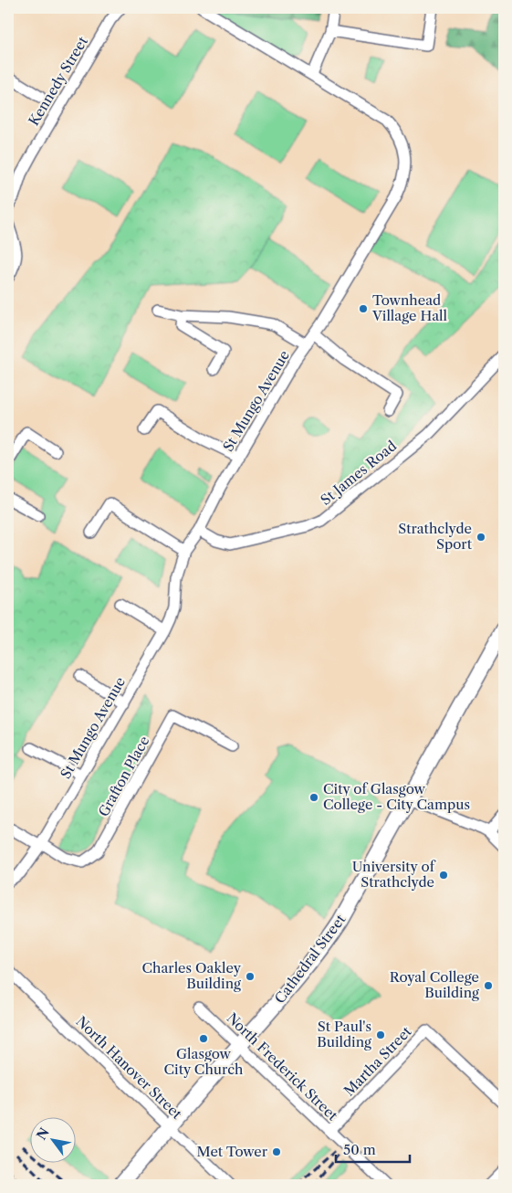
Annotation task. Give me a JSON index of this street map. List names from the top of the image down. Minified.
{"streets":{"street":["Kennedy Street","St Mungo Avenue","St James Road","Grafton Place","Cathedral Street","Martha Street","North Frederick Street","North Hanover Street"]},"crossings":[["St Mungo Avenue","St James Road"],["St Mungo Avenue","Grafton Place"],["Cathedral Street","North Frederick Street"],["Cathedral Street","North Hanover Street"],["Martha Street","North Frederick Street"]],"places":["Townhead Village Hall","Strathclyde Sport","City of Glasgow College - City Campus","University of Strathclyde","Charles Oakley Building","Royal College Building","St Paul's Building","Glasgow City Church","Met Tower"],"scale_bar":"50 m","north":"top left"}
